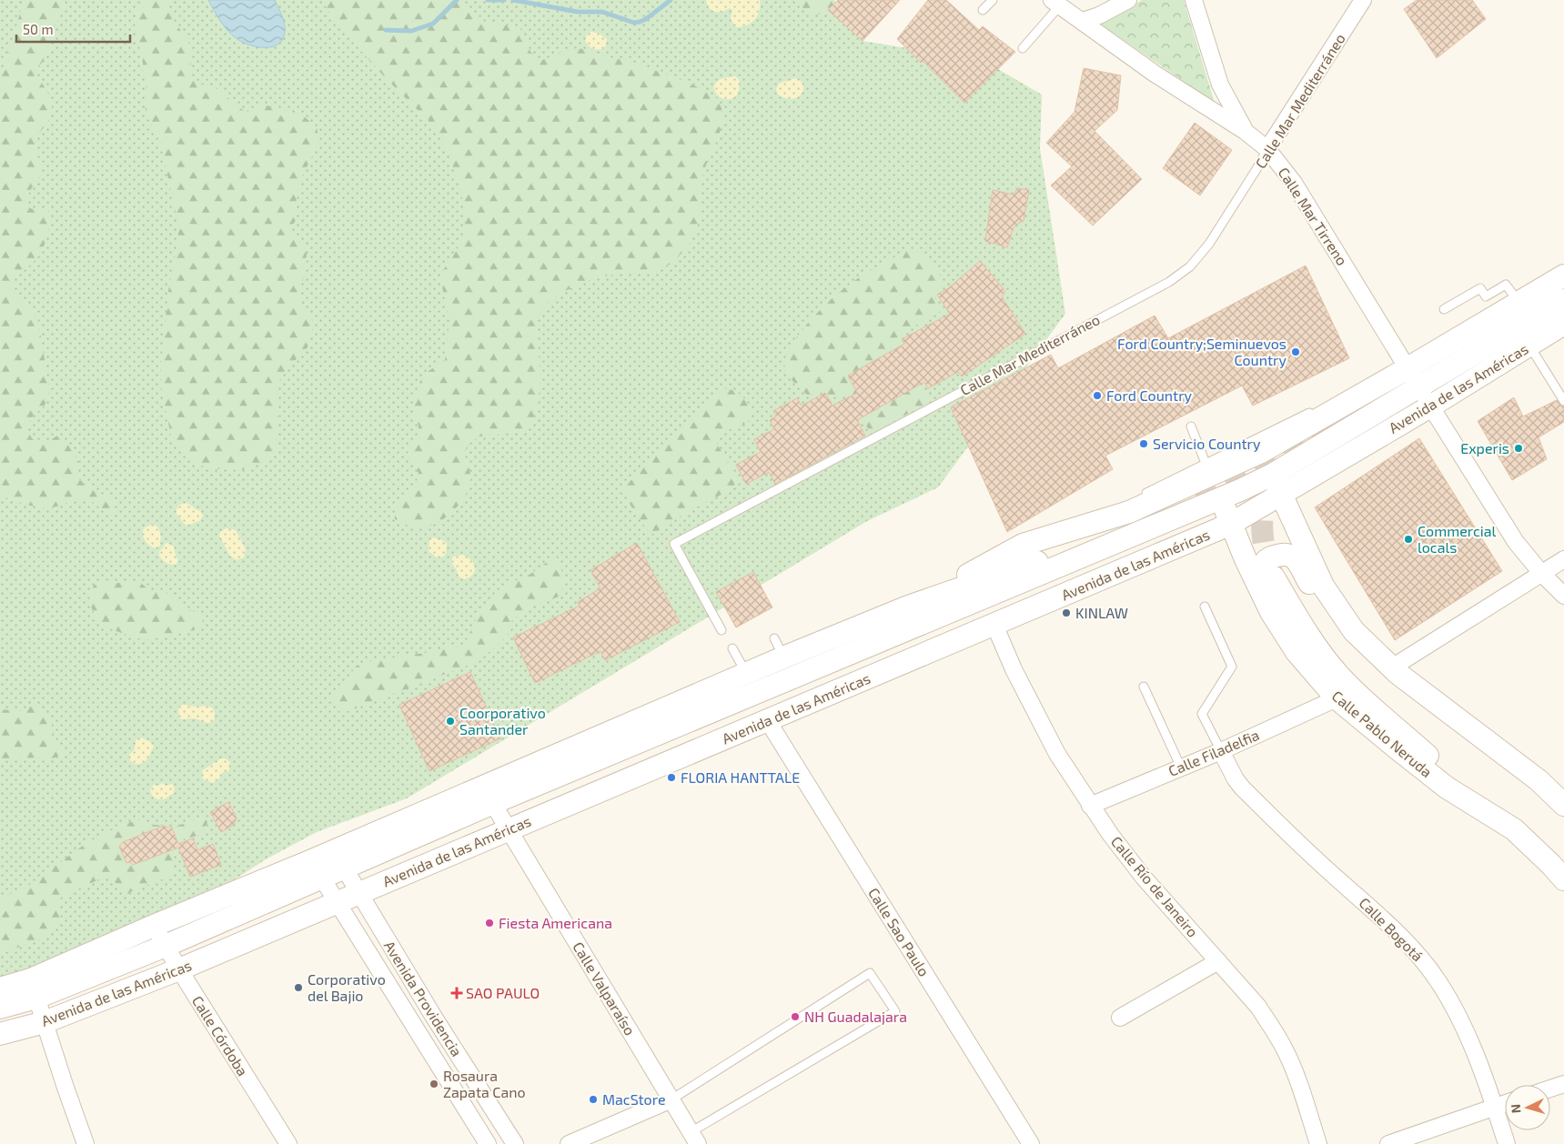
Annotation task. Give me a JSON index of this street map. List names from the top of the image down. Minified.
{"streets":{"main road":["Avenida de las Américas","Calle Pablo Neruda"],"street":["Calle Mar Mediterráneo","Calle Mar Tirreno","Calle Filadelfia","Calle Río de Janeiro","Calle Bogotá","Calle Sao Paulo","Calle Valparaíso","Avenida Providencia","Calle Córdoba"]},"crossings":[["Calle Mar Mediterráneo","Calle Mar Tirreno"],["Calle Mar Tirreno","Avenida de las Américas"],["Avenida de las Américas","Calle Pablo Neruda"],["Avenida de las Américas","Calle Río de Janeiro"],["Avenida de las Américas","Calle Sao Paulo"],["Avenida de las Américas","Calle Valparaíso"],["Avenida de las Américas","Avenida Providencia"],["Avenida de las Américas","Calle Córdoba"],["Calle Pablo Neruda","Calle Filadelfia"],["Calle Filadelfia","Calle Río de Janeiro"],["Calle Filadelfia","Calle Bogotá"]],"places":{"other":["Ford Country;Seminuevos Country","Ford Country","Servicio Country","Experis","Commercial locals","KINLAW","Coorporativo Santander","FLORIA HANTTALE","Fiesta Americana","Corporativo del Bajio","NH Guadalajara","Rosaura Zapata Cano","MacStore"],"health":["SAO PAULO"]},"scale_bar":"50 m","north":"left"}
